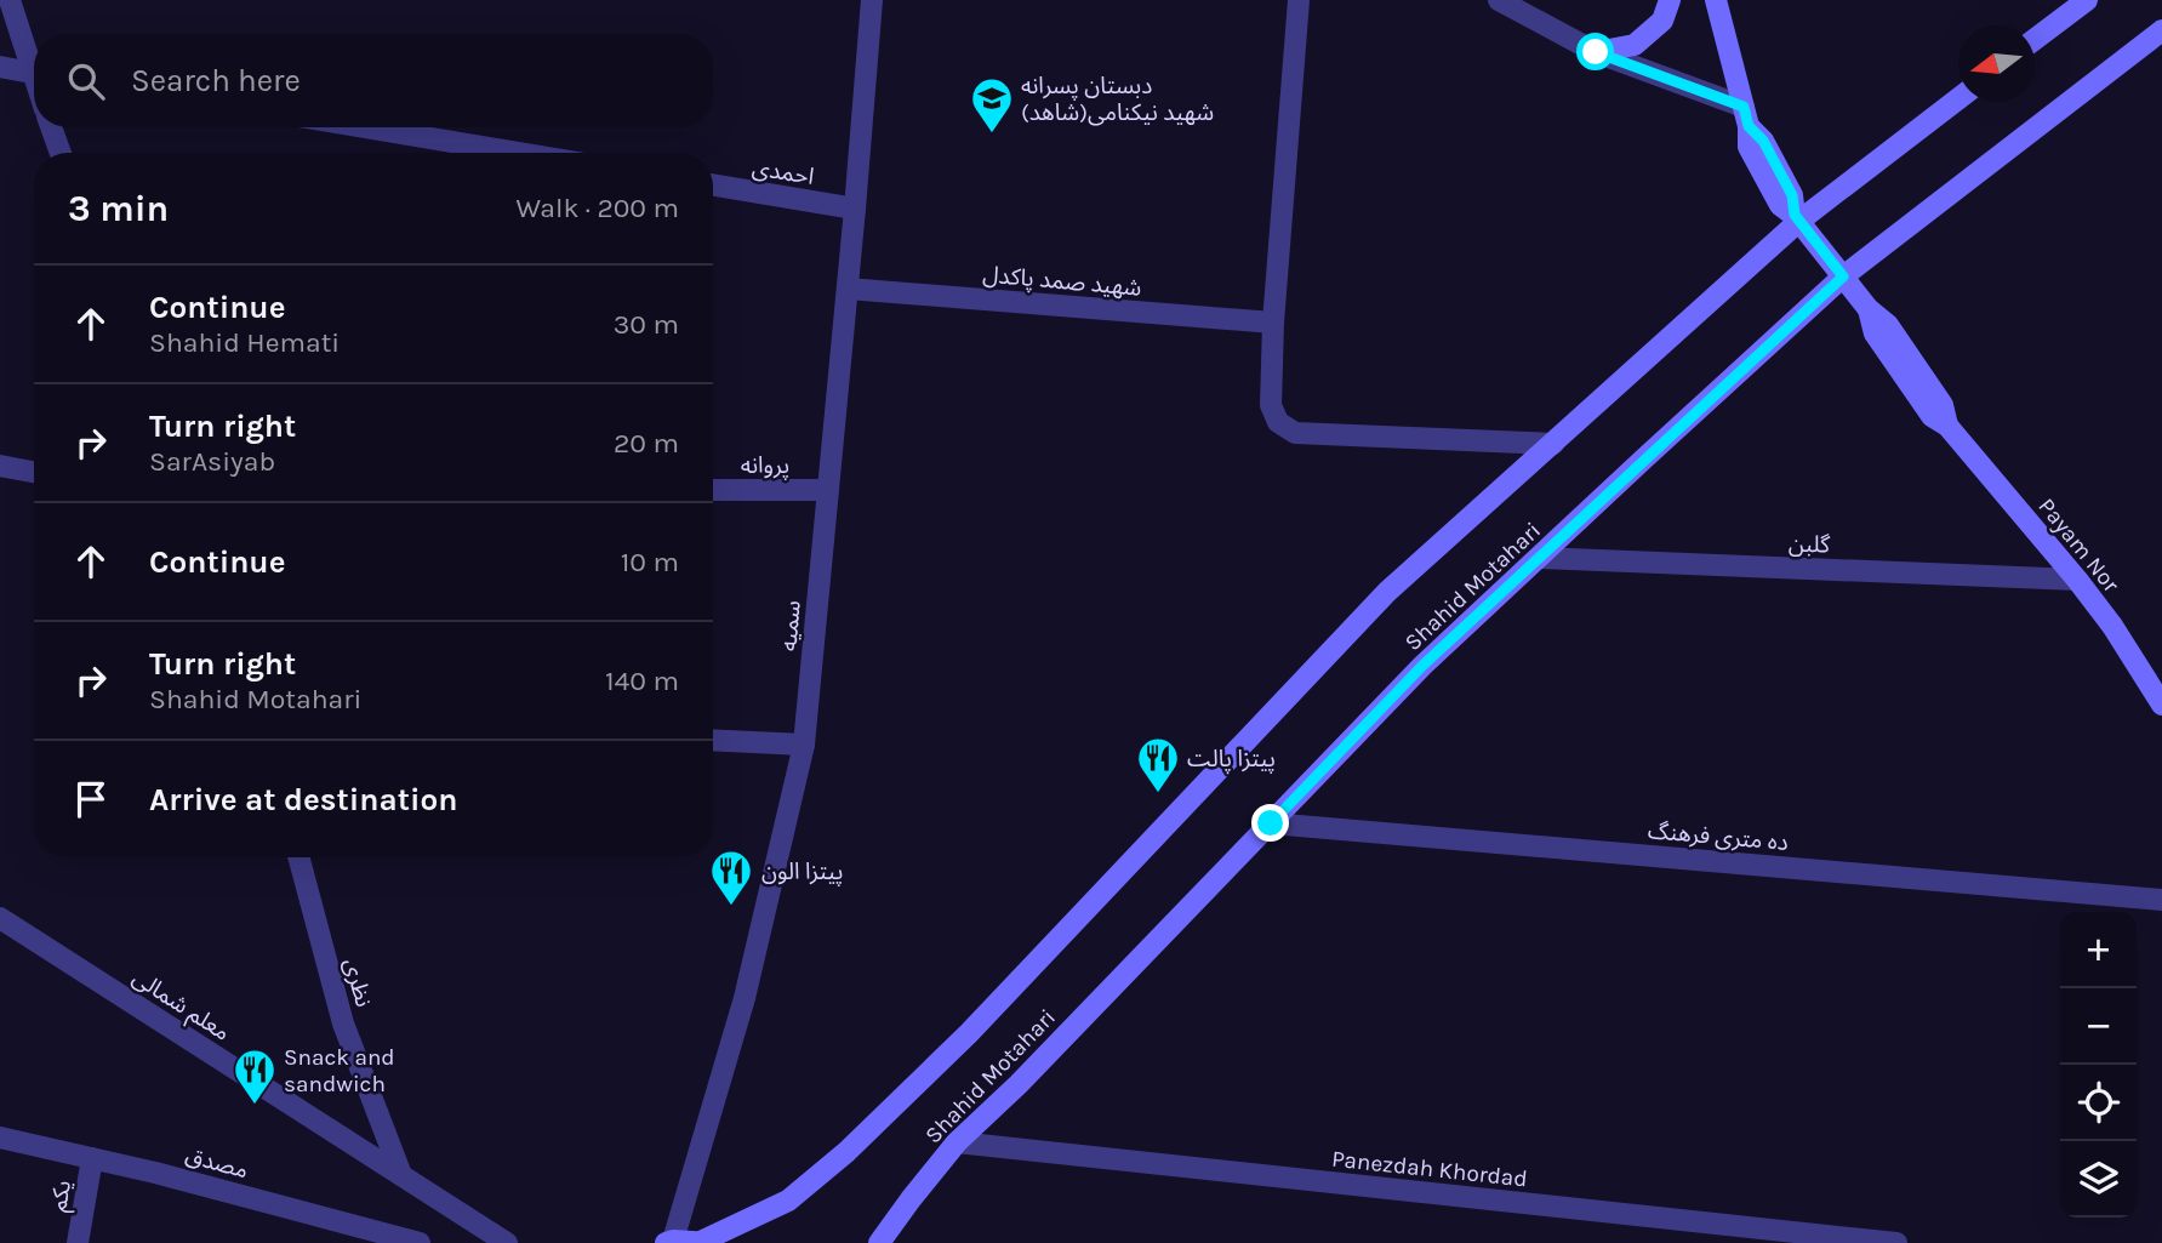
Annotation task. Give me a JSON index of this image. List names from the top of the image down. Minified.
{"streets":{"main road":["Payam Nor","Shahid Motahari"],"street":["احمدی","شهید صمد پاکدل","پروانه","گلبن","سمیه","ده متری فرهنگ","نظری","معلم شمالی","مصدق","Panezdah Khordad","یکم"]},"crossings":[["احمدی","سمیه"],["شهید صمد پاکدل","سمیه"],["پروانه","سمیه"],["گلبن","Payam Nor"],["گلبن","Shahid Motahari"],["Payam Nor","Shahid Motahari"],["Shahid Motahari","ده متری فرهنگ"],["Shahid Motahari","Panezdah Khordad"],["نظری","معلم شمالی"],["مصدق","یکم"]],"places":{"school or university":["دبستان پسرانه شهید نیکنامی(شاهد)"],"restaurant":["پیتزا پالت","پیتزا الون","Snack and sandwich"]},"north":"left","page":{"search":"Search here","heading":["3 min","Walk · 200 m"],"list":[["Continue","Shahid Hemati","30 m"],["Turn right","SarAsiyab","20 m"],["Continue","10 m"],["Turn right","Shahid Motahari","140 m"],"Arrive at destination"],"map_buttons":["+","−"]}}
